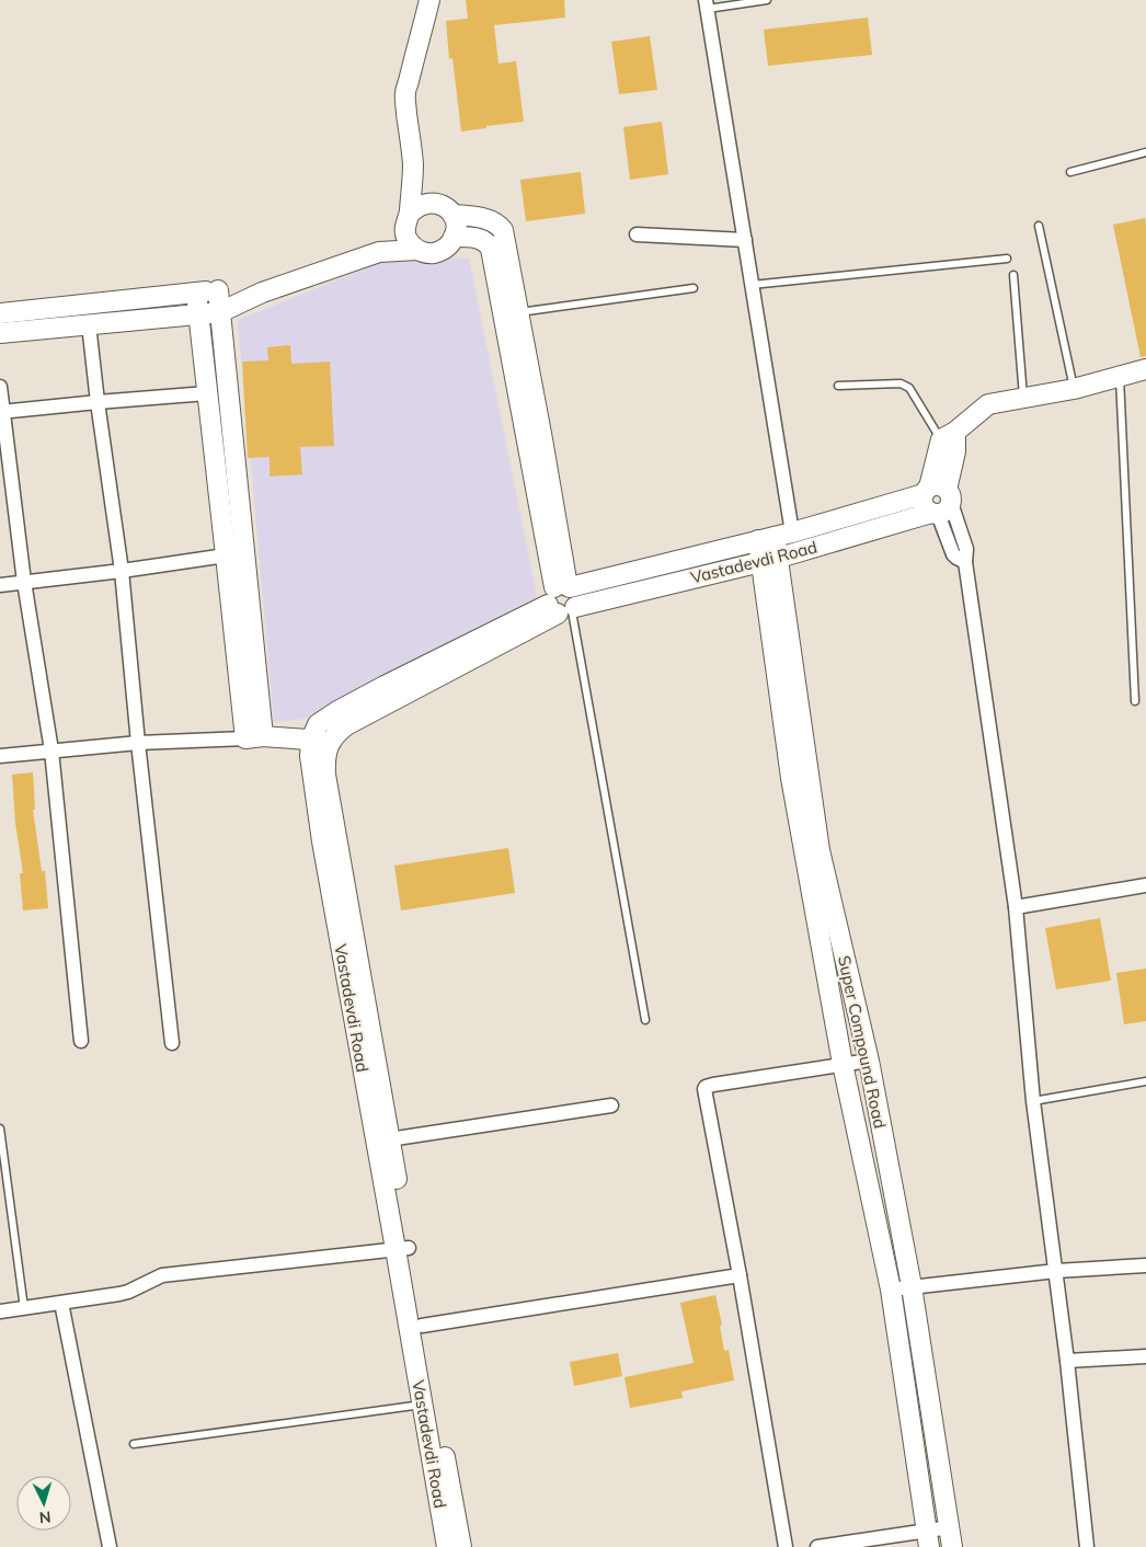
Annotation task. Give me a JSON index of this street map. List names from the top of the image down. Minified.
{"streets":{"street":["Vastadevdi Road","Super Compound Road"]},"crossings":[["Vastadevdi Road","Super Compound Road"]],"north":"bottom"}
